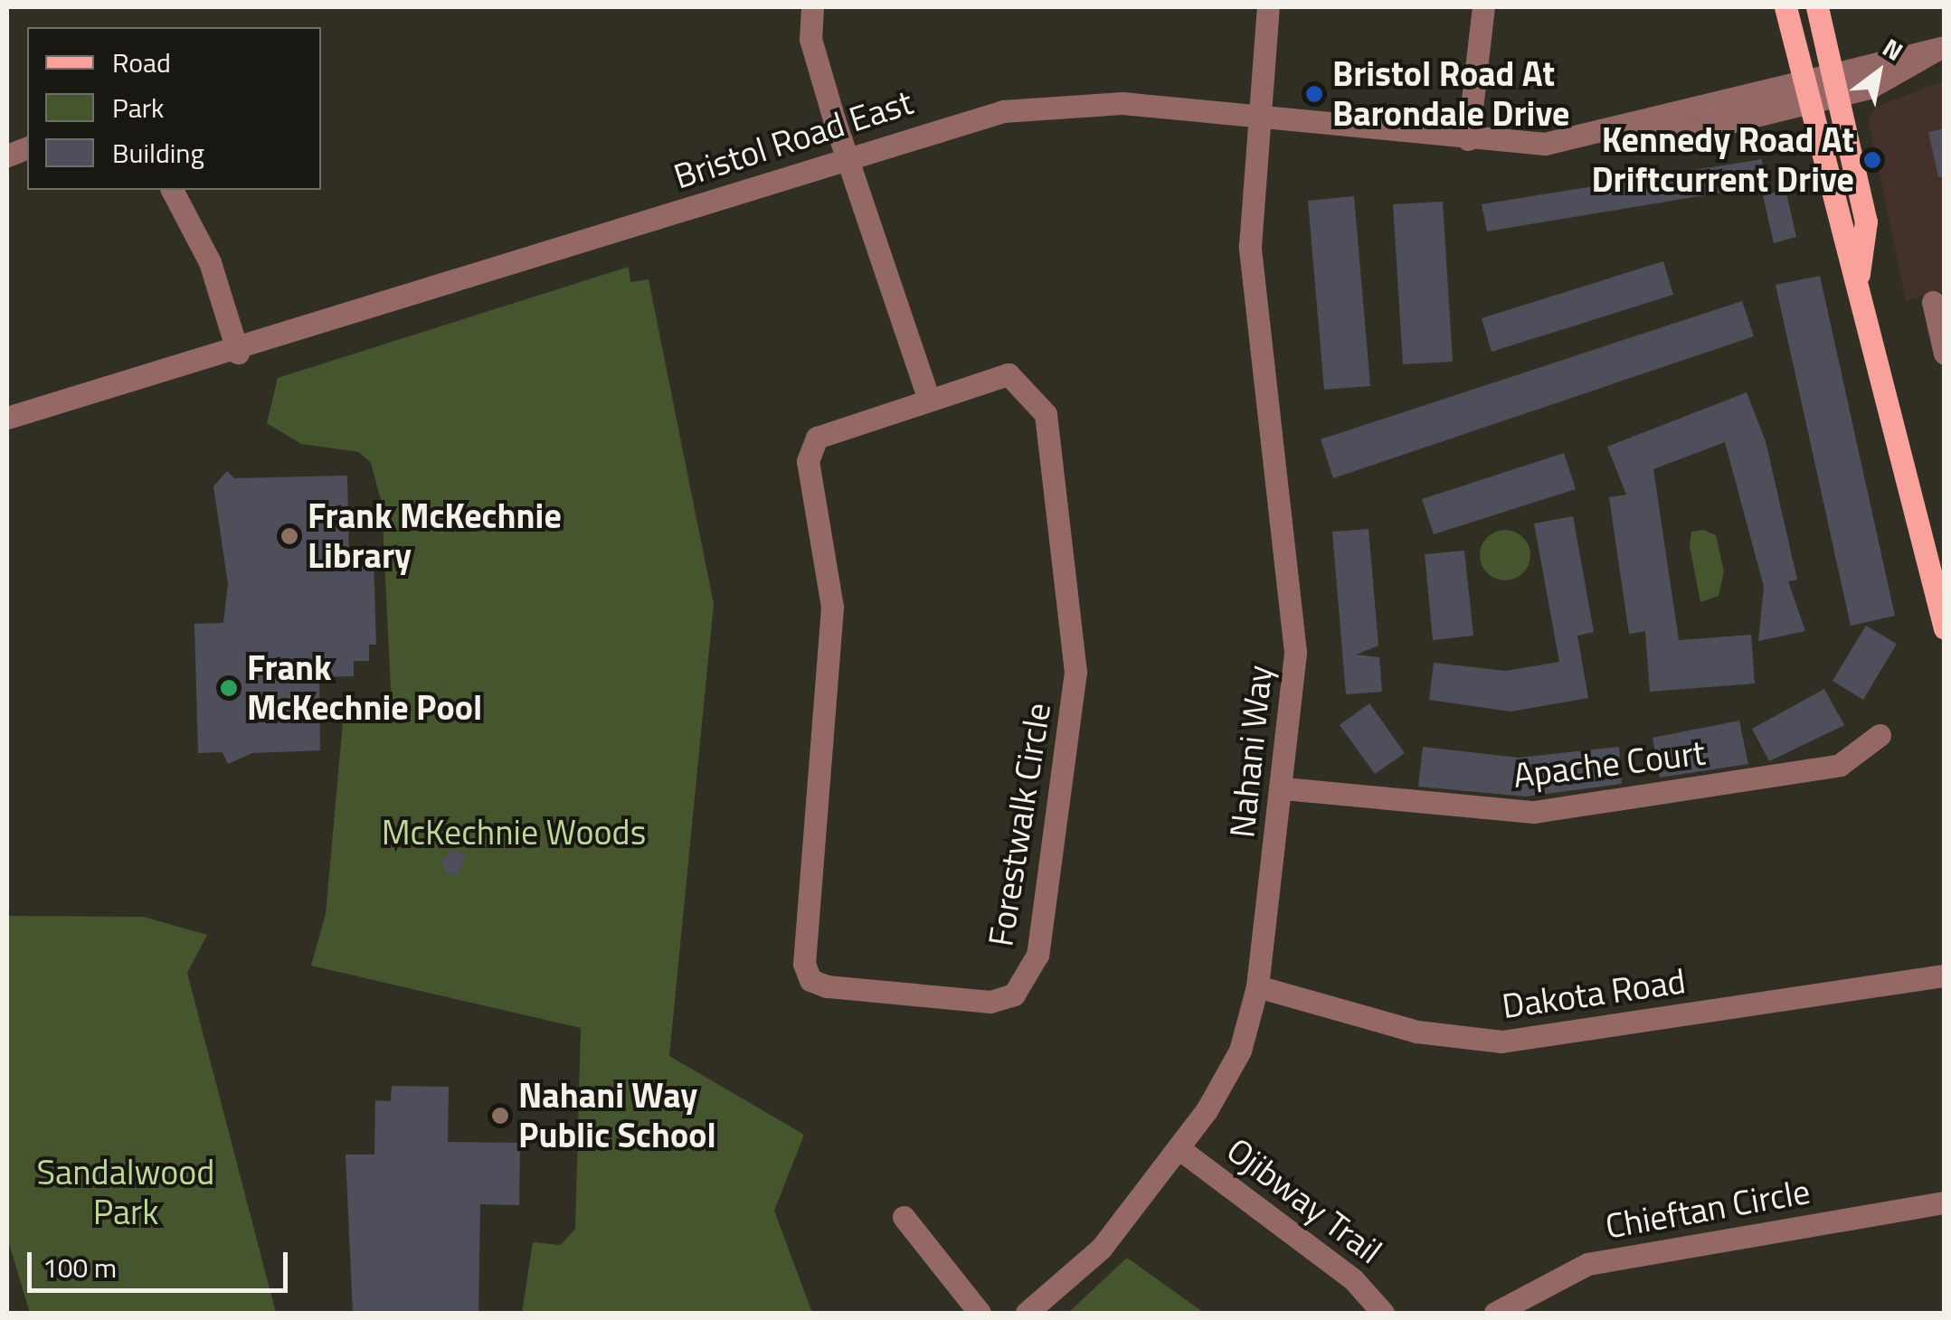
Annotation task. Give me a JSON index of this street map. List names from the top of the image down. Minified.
{"streets":{"street":["Bristol Road East","Nahani Way","Apache Court","Forestwalk Circle","Dakota Road","Ojibway Trail","Chieftan Circle"]},"crossings":[["Bristol Road East","Nahani Way"],["Nahani Way","Apache Court"],["Nahani Way","Dakota Road"],["Nahani Way","Ojibway Trail"]],"parks":["McKechnie Woods","Sandalwood Park"],"places":["Bristol Road At Barondale Drive","Kennedy Road At Driftcurrent Drive","Frank McKechnie Library","Frank McKechnie Pool","Nahani Way Public School"],"legend":["Road","Park","Building"],"scale_bar":"100 m","north":"top right"}
